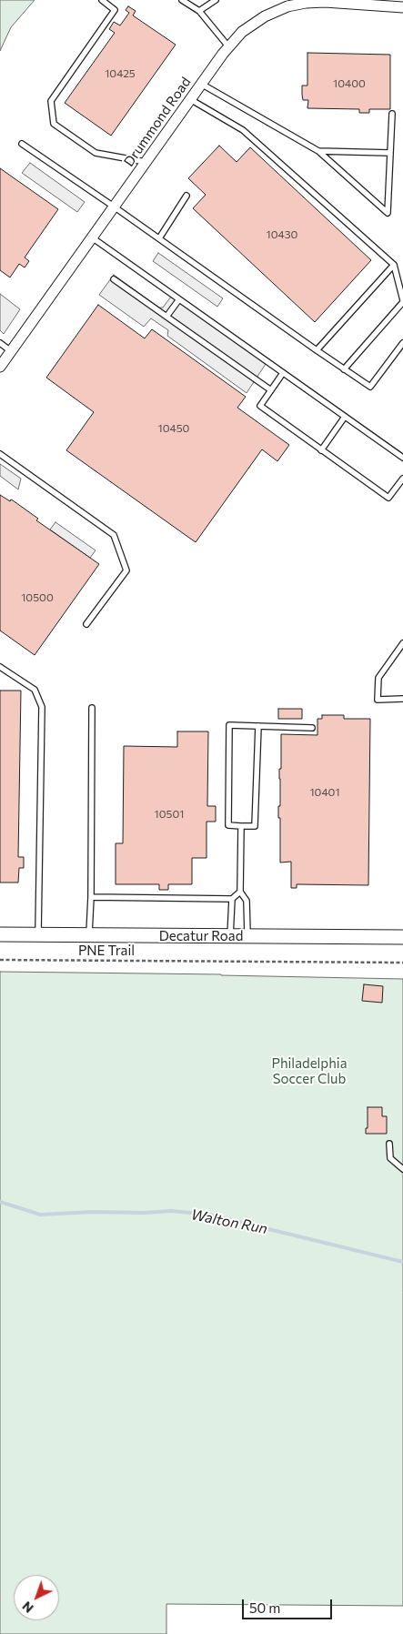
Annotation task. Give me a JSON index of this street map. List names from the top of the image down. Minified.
{"streets":{"street":["Drummond Road","Decatur Road"],"path":["PNE Trail"]},"water":["Walton Run"],"parks":["Philadelphia Soccer Club"],"house_numbers":["10425","10400","10430","10450","10500","10401","10501"],"scale_bar":"50 m","north":"bottom left"}
